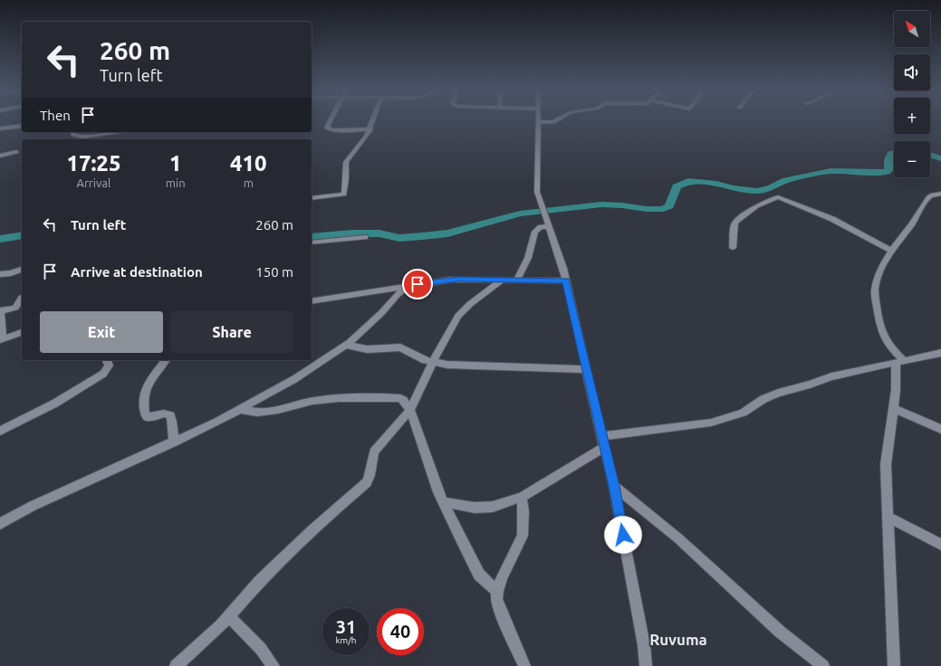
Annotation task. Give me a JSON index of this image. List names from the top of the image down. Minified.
{"districts":["Ruvuma"],"north":"top left","page":{"map_buttons":["+","−"],"turn":["260 m","Turn left"],"then":"Then","eta":["17:25","Arrival","1","min","410","m"],"list":[{"name":"Turn left","value":"260 m"},{"name":"Arrive at destination","value":"150 m"}],"buttons":["Exit","Share"],"speed":"31 km/h","limit":"40"}}
